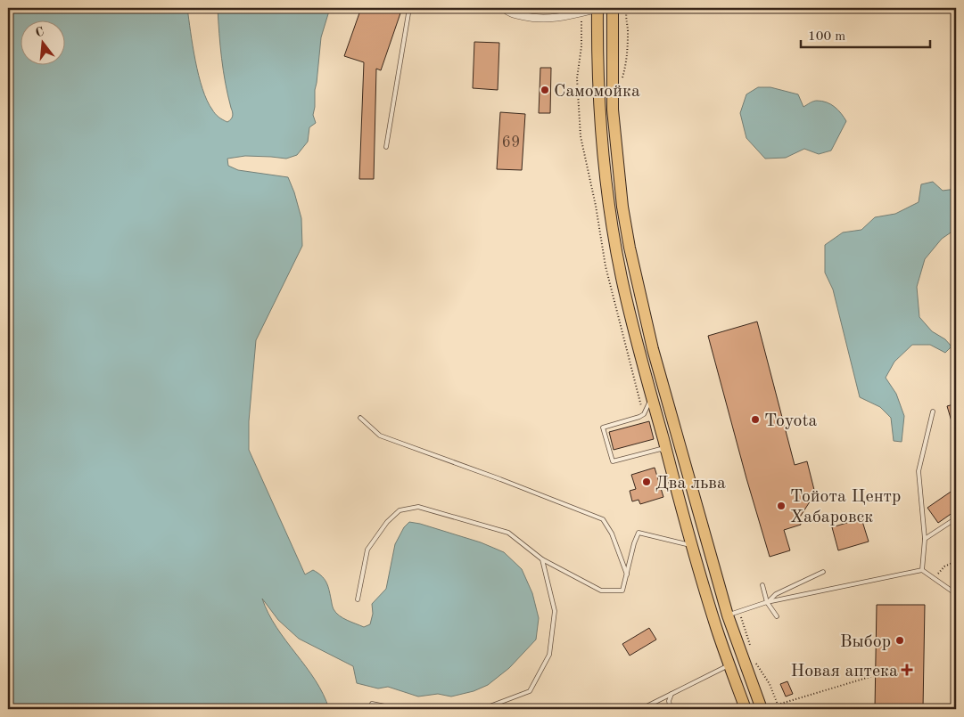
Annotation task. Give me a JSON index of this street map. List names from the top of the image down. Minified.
{"places":{"other":["Самомойка","Toyota","Два льва","Тойота Центр Хабаровск","Выбор"],"health":["Новая аптека"]},"house_numbers":["69"],"scale_bar":"100 m","north":"top"}
